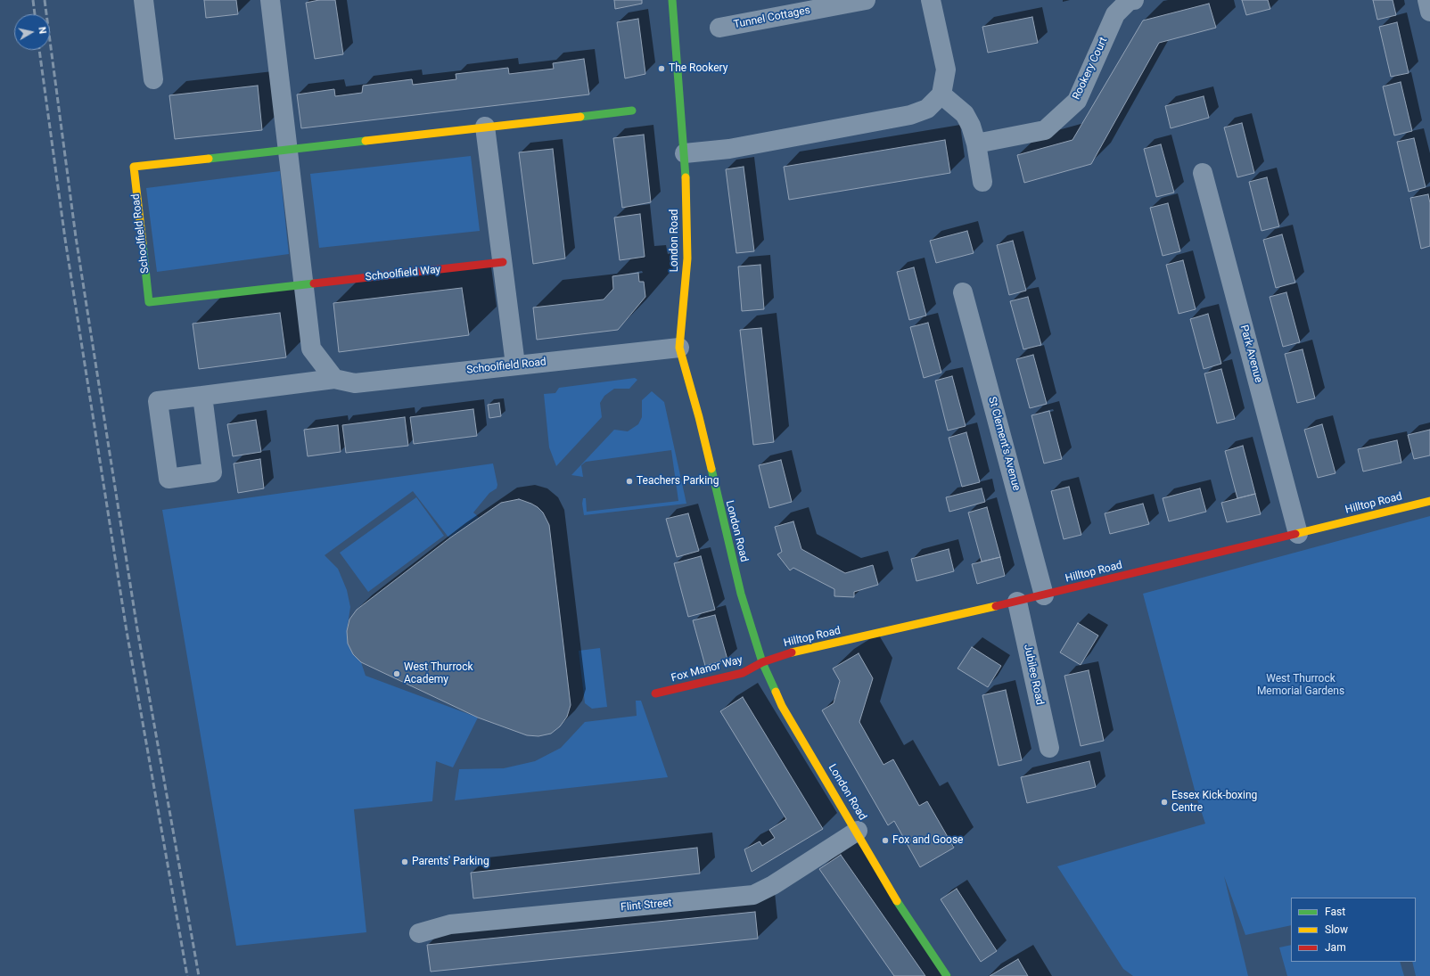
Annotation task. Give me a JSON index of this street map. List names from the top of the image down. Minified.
{"streets":{"street":["Tunnel Cottages","Rookery Court","Schoolfield Road","London Road","Schoolfield Way","Park Avenue","St Clement's Avenue","Hilltop Road","Fox Manor Way","Jubilee Road","Flint Street"]},"crossings":[["Schoolfield Road","London Road"],["Schoolfield Road","Schoolfield Way"],["London Road","Hilltop Road"],["London Road","Fox Manor Way"],["London Road","Flint Street"],["Park Avenue","Hilltop Road"],["St Clement's Avenue","Hilltop Road"],["Hilltop Road","Fox Manor Way"],["Hilltop Road","Jubilee Road"]],"parks":["West Thurrock Memorial Gardens"],"places":["The Rookery","Teachers Parking","West Thurrock Academy","Essex Kick-boxing Centre","Fox and Goose","Parents' Parking"],"legend":["Fast","Slow","Jam"],"north":"right"}
